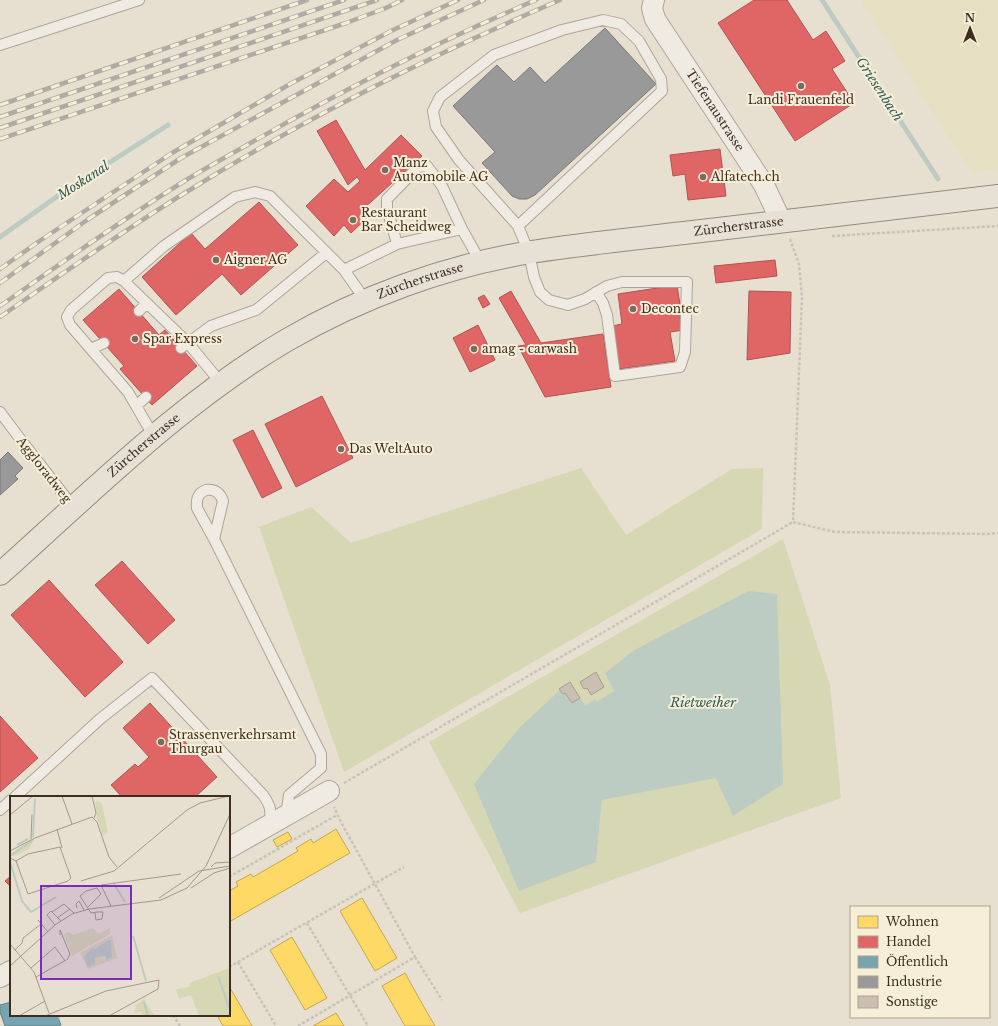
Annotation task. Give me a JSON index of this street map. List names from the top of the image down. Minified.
{"streets":{"main road":["Zürcherstrasse"],"street":["Tiefenaustrasse"],"lane":["Aggloradweg"]},"crossings":[["Tiefenaustrasse","Zürcherstrasse"],["Zürcherstrasse","Aggloradweg"]],"water":["Griesenbach","Moskanal","Rietweiher"],"places":["Landi Frauenfeld","Manz Automobile AG","Alfatech.ch","Restaurant Bar Scheidweg","Aigner AG","Decontec","Spar Express","amag - carwash","Das WeltAuto","Strassenverkehrsamt Thurgau"],"legend":["Wohnen","Handel","Öffentlich","Industrie","Sonstige"],"north":"top"}
